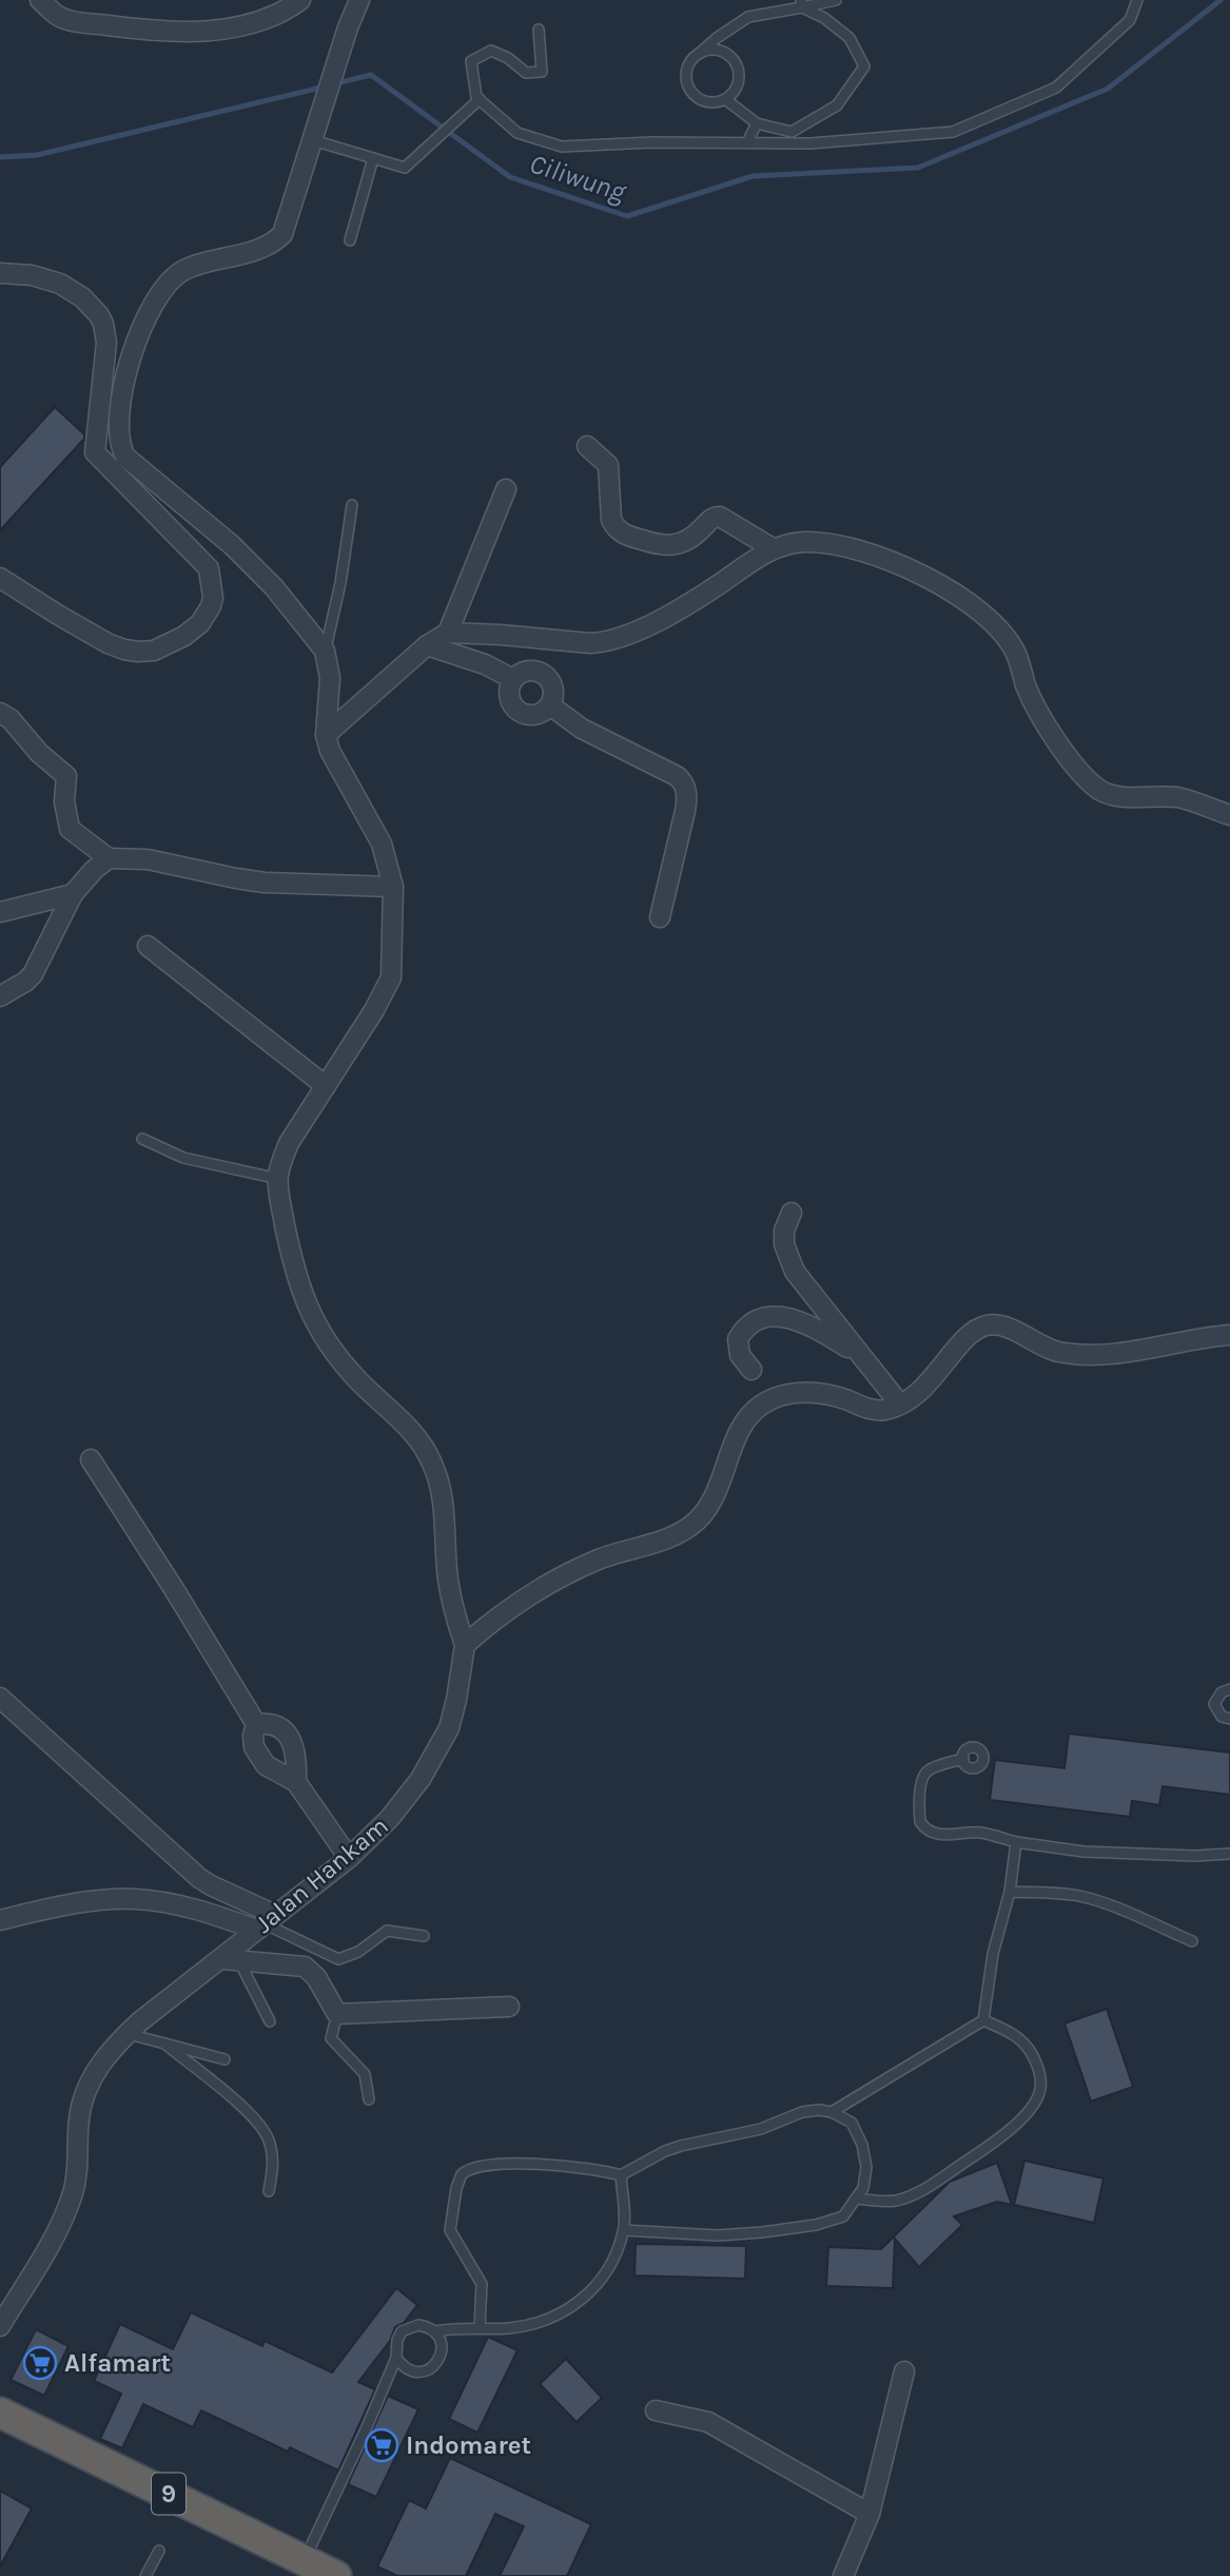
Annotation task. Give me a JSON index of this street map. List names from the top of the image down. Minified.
{"streets":{"highway":["9"],"street":["Jalan Hankam"]},"water":["Ciliwung"],"places":{"supermarket":["Alfamart","Indomaret"]}}
